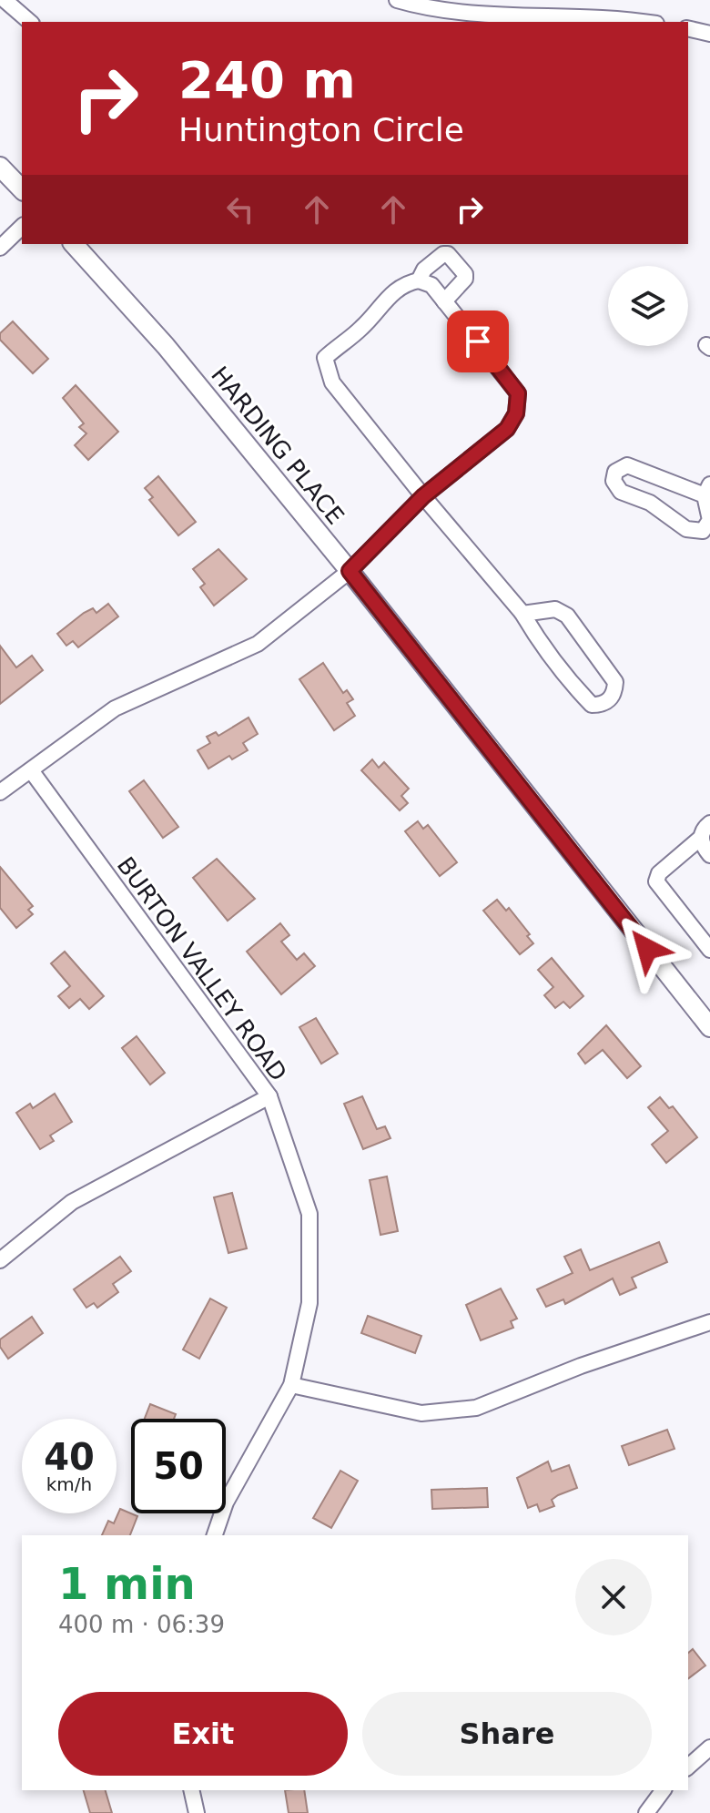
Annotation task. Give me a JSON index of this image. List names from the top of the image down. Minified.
{"streets":{"main road":["HARDING PLACE"],"street":["BURTON VALLEY ROAD"]},"page":{"turn":["240 m","Huntington Circle"],"speed":"40 km/h","limit":"50","heading":["1 min","400 m · 06:39"],"buttons":["Exit","Share"]}}
